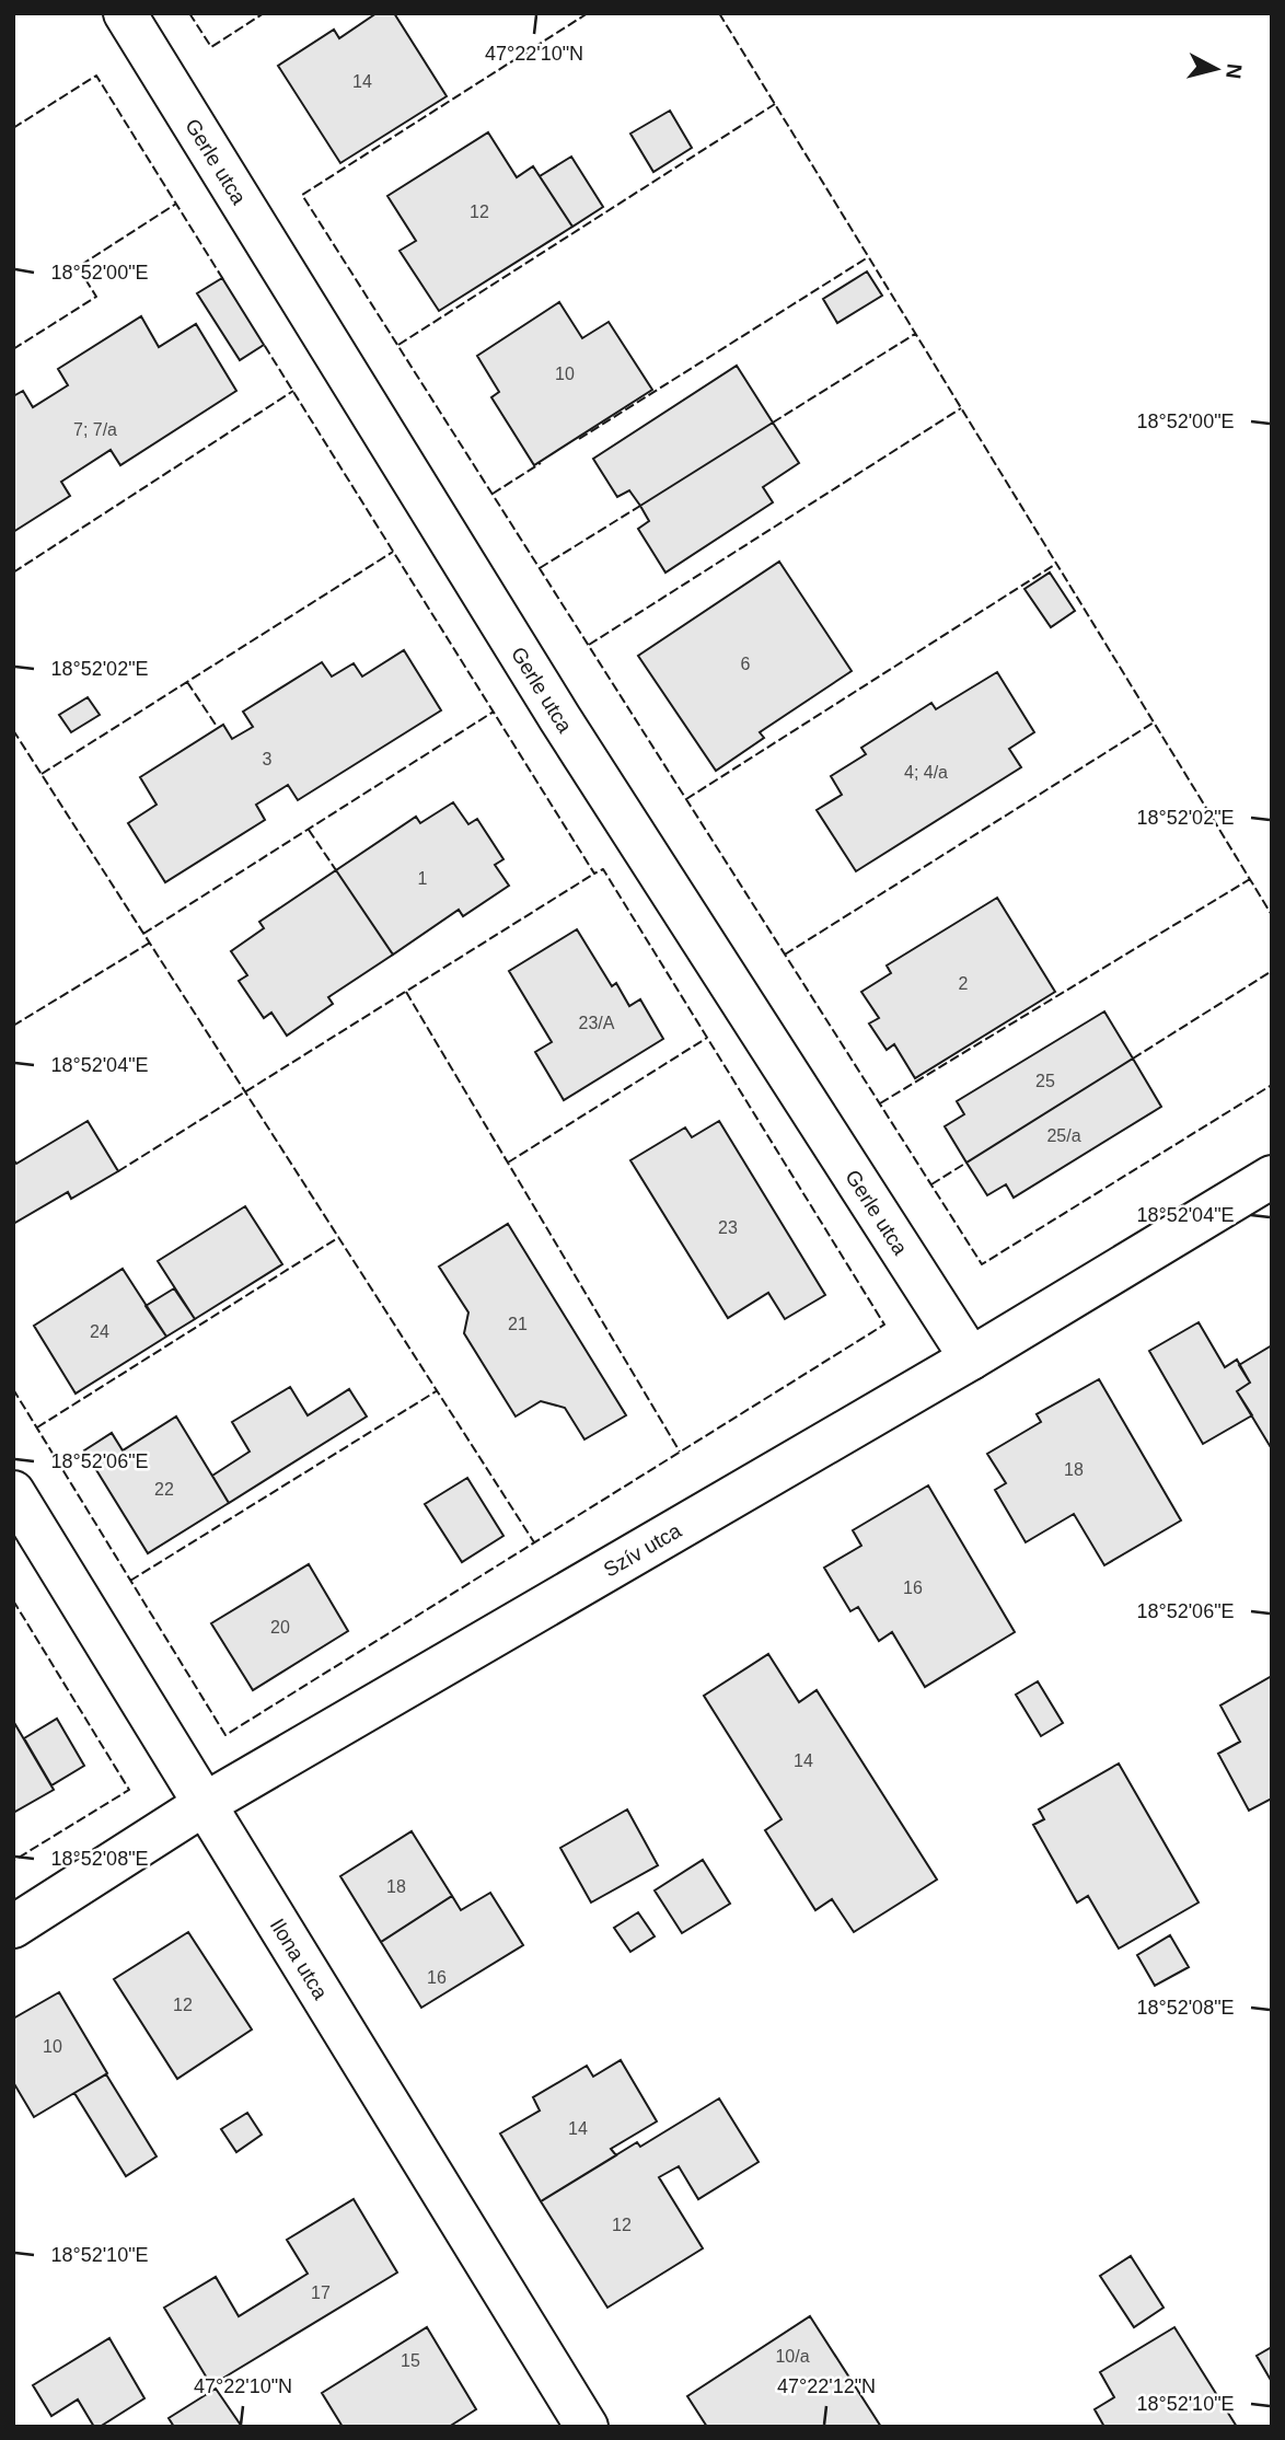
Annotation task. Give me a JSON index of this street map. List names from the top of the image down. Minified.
{"streets":{"street":["Gerle utca","Szív utca","Ilona utca"]},"crossings":[["Gerle utca","Szív utca"],["Szív utca","Ilona utca"]],"house_numbers":["14","12","10","7; 7/a","6","3","4; 4/a","1","2","23/A","25","25/a","23","21","24","18","22","16","20","14","18","16","12","10","14","12","17","10/a","15"],"north":"right","coordinates":["47°22'10\"N","18°52'00\"E","18°52'02\"E","18°52'04\"E","18°52'06\"E","18°52'08\"E","18°52'10\"E","47°22'12\"N"]}
